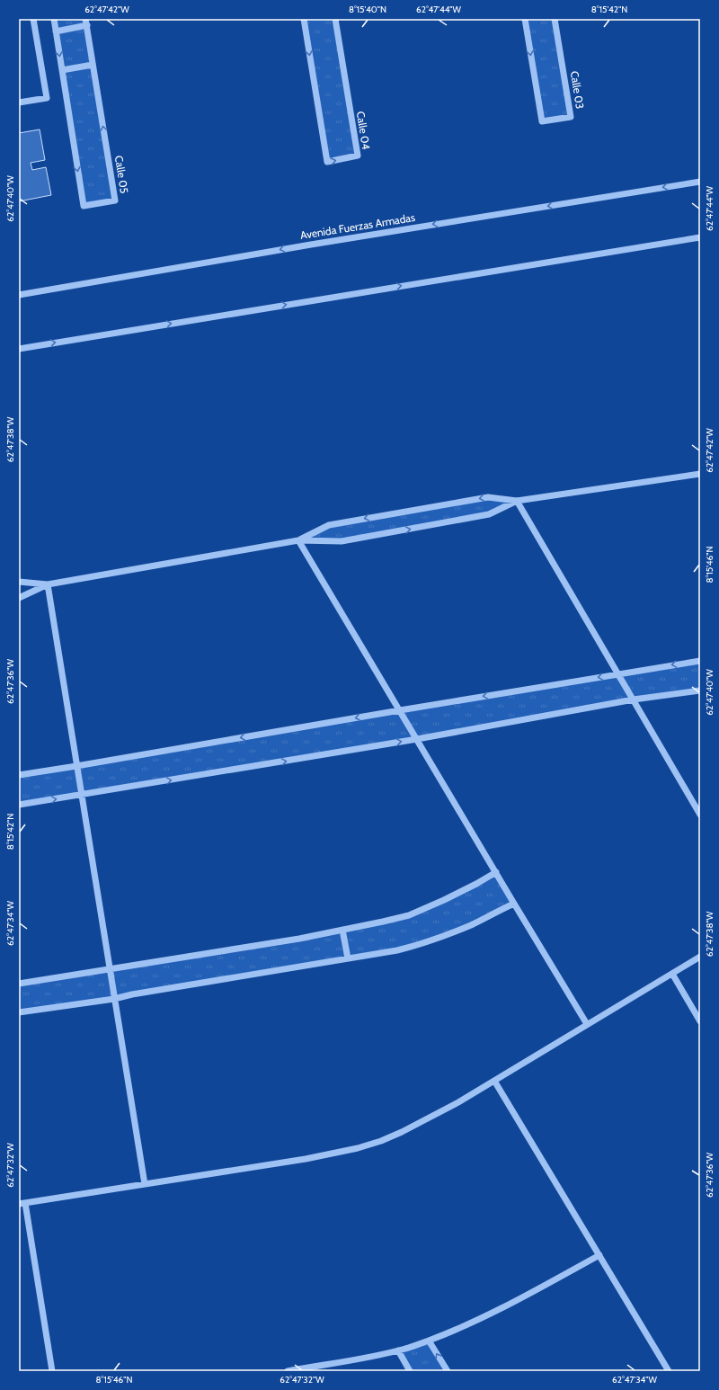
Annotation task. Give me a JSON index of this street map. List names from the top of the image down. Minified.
{"streets":{"street":["Calle 03","Calle 04","Calle 05","Avenida Fuerzas Armadas"]},"coordinates":["62°47'42\"W","8°15'40\"N","62°47'44\"W","8°15'42\"N","62°47'40\"W","62°47'38\"W","8°15'46\"N","62°47'36\"W","62°47'34\"W","62°47'32\"W"]}
